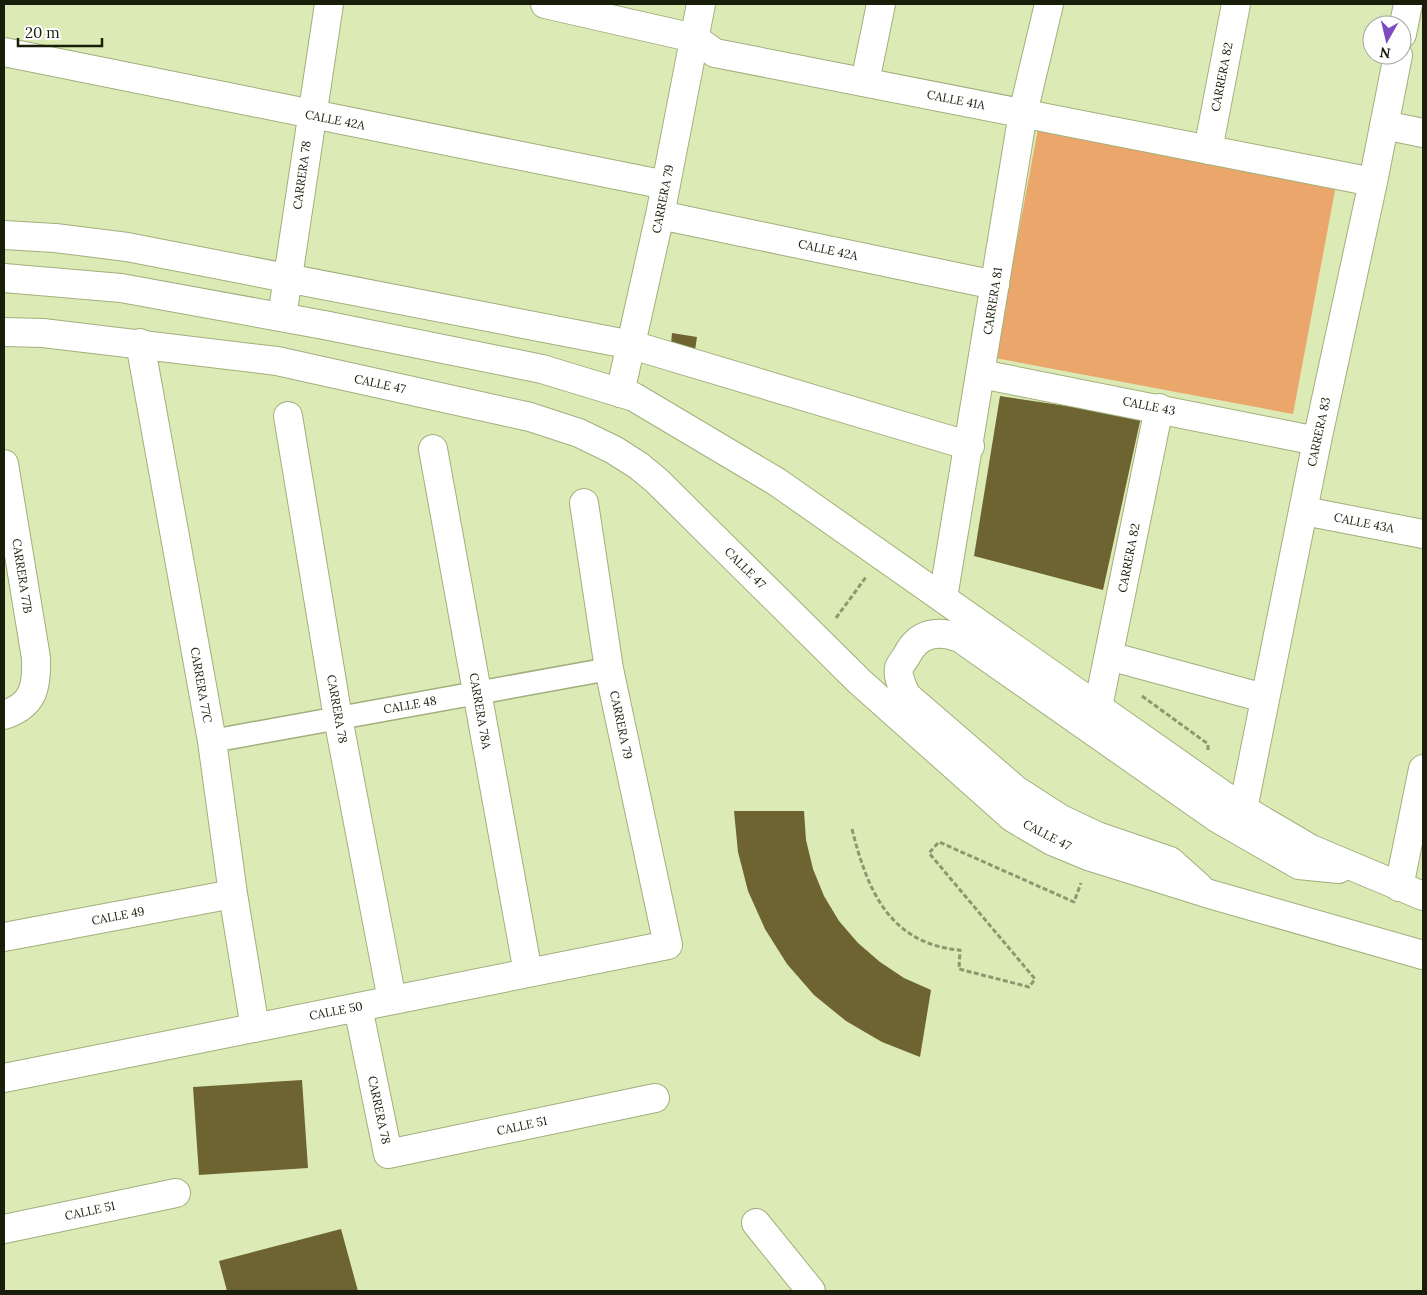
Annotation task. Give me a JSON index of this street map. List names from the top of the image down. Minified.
{"streets":{"street":["CARRERA 82","CALLE 41A","CALLE 42A","CARRERA 78","CARRERA 79","CARRERA 81","CALLE 47","CALLE 43","CARRERA 83","CALLE 43A","CARRERA 77B","CARRERA 77C","CALLE 48","CARRERA 78A","CALLE 49","CALLE 50","CALLE 51"]},"crossings":[["CARRERA 82","CALLE 41A"],["CARRERA 82","CALLE 43"],["CALLE 41A","CARRERA 79"],["CALLE 41A","CARRERA 81"],["CALLE 41A","CARRERA 83"],["CALLE 42A","CARRERA 78"],["CALLE 42A","CARRERA 79"],["CALLE 42A","CARRERA 81"],["CARRERA 78","CALLE 48"],["CARRERA 78","CALLE 50"],["CARRERA 78","CALLE 51"],["CARRERA 79","CALLE 48"],["CARRERA 79","CALLE 50"],["CARRERA 81","CALLE 43"],["CALLE 47","CARRERA 77C"],["CALLE 43","CARRERA 83"],["CARRERA 83","CALLE 43A"],["CARRERA 77C","CALLE 48"],["CARRERA 77C","CALLE 49"],["CARRERA 77C","CALLE 50"],["CALLE 48","CARRERA 78A"],["CARRERA 78A","CALLE 50"]],"scale_bar":"20 m","north":"bottom"}
